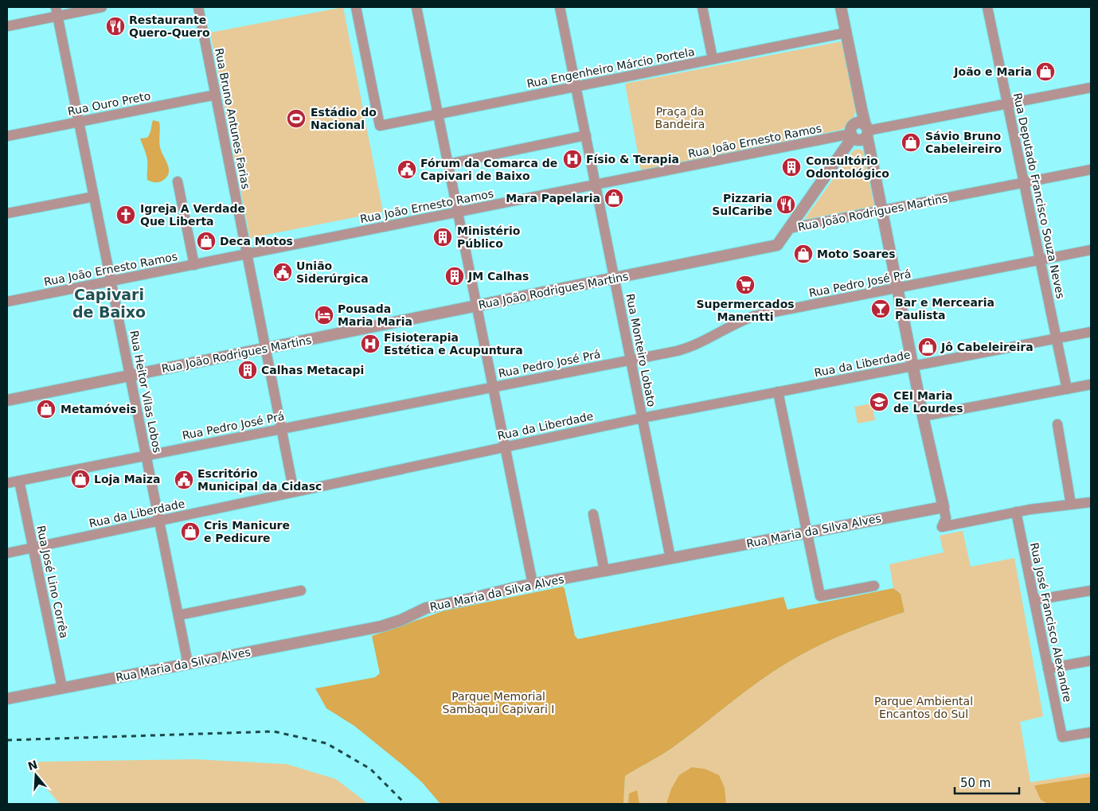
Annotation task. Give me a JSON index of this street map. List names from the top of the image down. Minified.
{"streets":{"street":["Rua Engenheiro Márcio Portela","Rua Ouro Preto","Rua Bruno Antunes Farias","Rua João Ernesto Ramos","Rua Deputado Francisco Souza Neves","Rua João Rodrigues Martins","Rua Pedro José Prá","Rua Monteiro Lobato","Rua da Liberdade","Rua Heitor Vilas Lobos","Rua Maria da Silva Alves","Rua José Lino Corrêa","Rua José Francisco Alexandre"]},"crossings":[["Rua Engenheiro Márcio Portela","Rua Monteiro Lobato"],["Rua Ouro Preto","Rua Bruno Antunes Farias"],["Rua Ouro Preto","Rua Heitor Vilas Lobos"],["Rua Bruno Antunes Farias","Rua João Ernesto Ramos"],["Rua Bruno Antunes Farias","Rua João Rodrigues Martins"],["Rua Bruno Antunes Farias","Rua Pedro José Prá"],["Rua Bruno Antunes Farias","Rua da Liberdade"],["Rua João Ernesto Ramos","Rua Monteiro Lobato"],["Rua João Ernesto Ramos","Rua Heitor Vilas Lobos"],["Rua Deputado Francisco Souza Neves","Rua João Rodrigues Martins"],["Rua Deputado Francisco Souza Neves","Rua Pedro José Prá"],["Rua Deputado Francisco Souza Neves","Rua da Liberdade"],["Rua João Rodrigues Martins","Rua Monteiro Lobato"],["Rua João Rodrigues Martins","Rua Heitor Vilas Lobos"],["Rua Pedro José Prá","Rua Monteiro Lobato"],["Rua Pedro José Prá","Rua Heitor Vilas Lobos"],["Rua Pedro José Prá","Rua José Lino Corrêa"],["Rua Monteiro Lobato","Rua da Liberdade"],["Rua Monteiro Lobato","Rua Maria da Silva Alves"],["Rua da Liberdade","Rua Heitor Vilas Lobos"],["Rua da Liberdade","Rua José Lino Corrêa"],["Rua Heitor Vilas Lobos","Rua Maria da Silva Alves"],["Rua Maria da Silva Alves","Rua José Lino Corrêa"]],"districts":["Capivari de Baixo"],"parks":["Praça da Bandeira","Parque Memorial Sambaqui Capivari I","Parque Ambiental Encantos do Sul"],"places":{"restaurant":["Restaurante Quero-Quero","Pizzaria SulCaribe"],"shop":["João e Maria","Sávio Bruno Cabeleireiro","Mara Papelaria","Deca Motos","Moto Soares","Jô Cabeleireira","Metamóveis","Loja Maiza","Cris Manicure e Pedicure"],"sports":["Estádio do Nacional"],"hospital":["Físio & Terapia","Fisioterapia Estética e Acupuntura"],"building":["Consultório Odontológico","Ministério Público","JM Calhas","Calhas Metacapi"],"public building":["Fórum da Comarca de Capivari de Baixo","União Siderúrgica","Escritório Municipal da Cidasc"],"church":["Igreja A Verdade Que Liberta"],"supermarket":["Supermercados Manentti"],"bar":["Bar e Mercearia Paulista"],"hotel":["Pousada Maria Maria"],"school or university":["CEI Maria de Lourdes"]},"scale_bar":"50 m","north":"top"}
